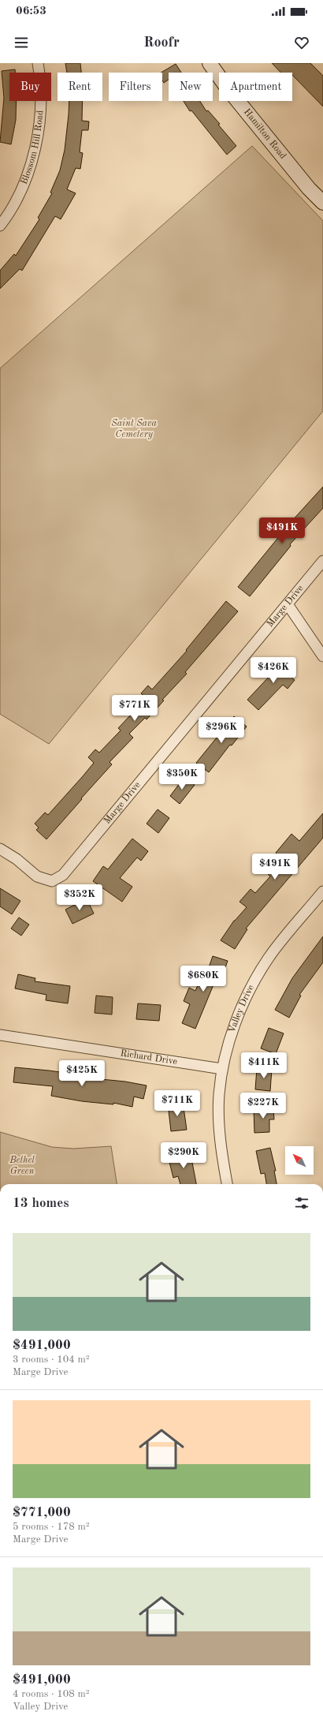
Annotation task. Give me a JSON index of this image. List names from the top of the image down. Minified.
{"streets":{"street":["Hamilton Road","Blossom Hill Road","Marge Drive","Valley Drive","Richard Drive"]},"crossings":[["Valley Drive","Richard Drive"]],"parks":["Saint Sava Cemetery","Bethel Green"],"north":"top left","page":{"status":"06:53","header":"Roofr","chip":["Buy","Rent","Filters","New","Apartment"],"price":["$491K","$426K","$771K","$296K","$350K","$491K","$352K","$680K","$411K","$425K","$711K","$227K","$290K"],"heading":"13 homes","list":[{"name":"$491,000","note":"3 rooms · 104 m² · Marge Drive"},{"name":"$771,000","note":"5 rooms · 178 m² · Marge Drive"},{"name":"$491,000","note":"4 rooms · 108 m² · Valley Drive"}]}}
